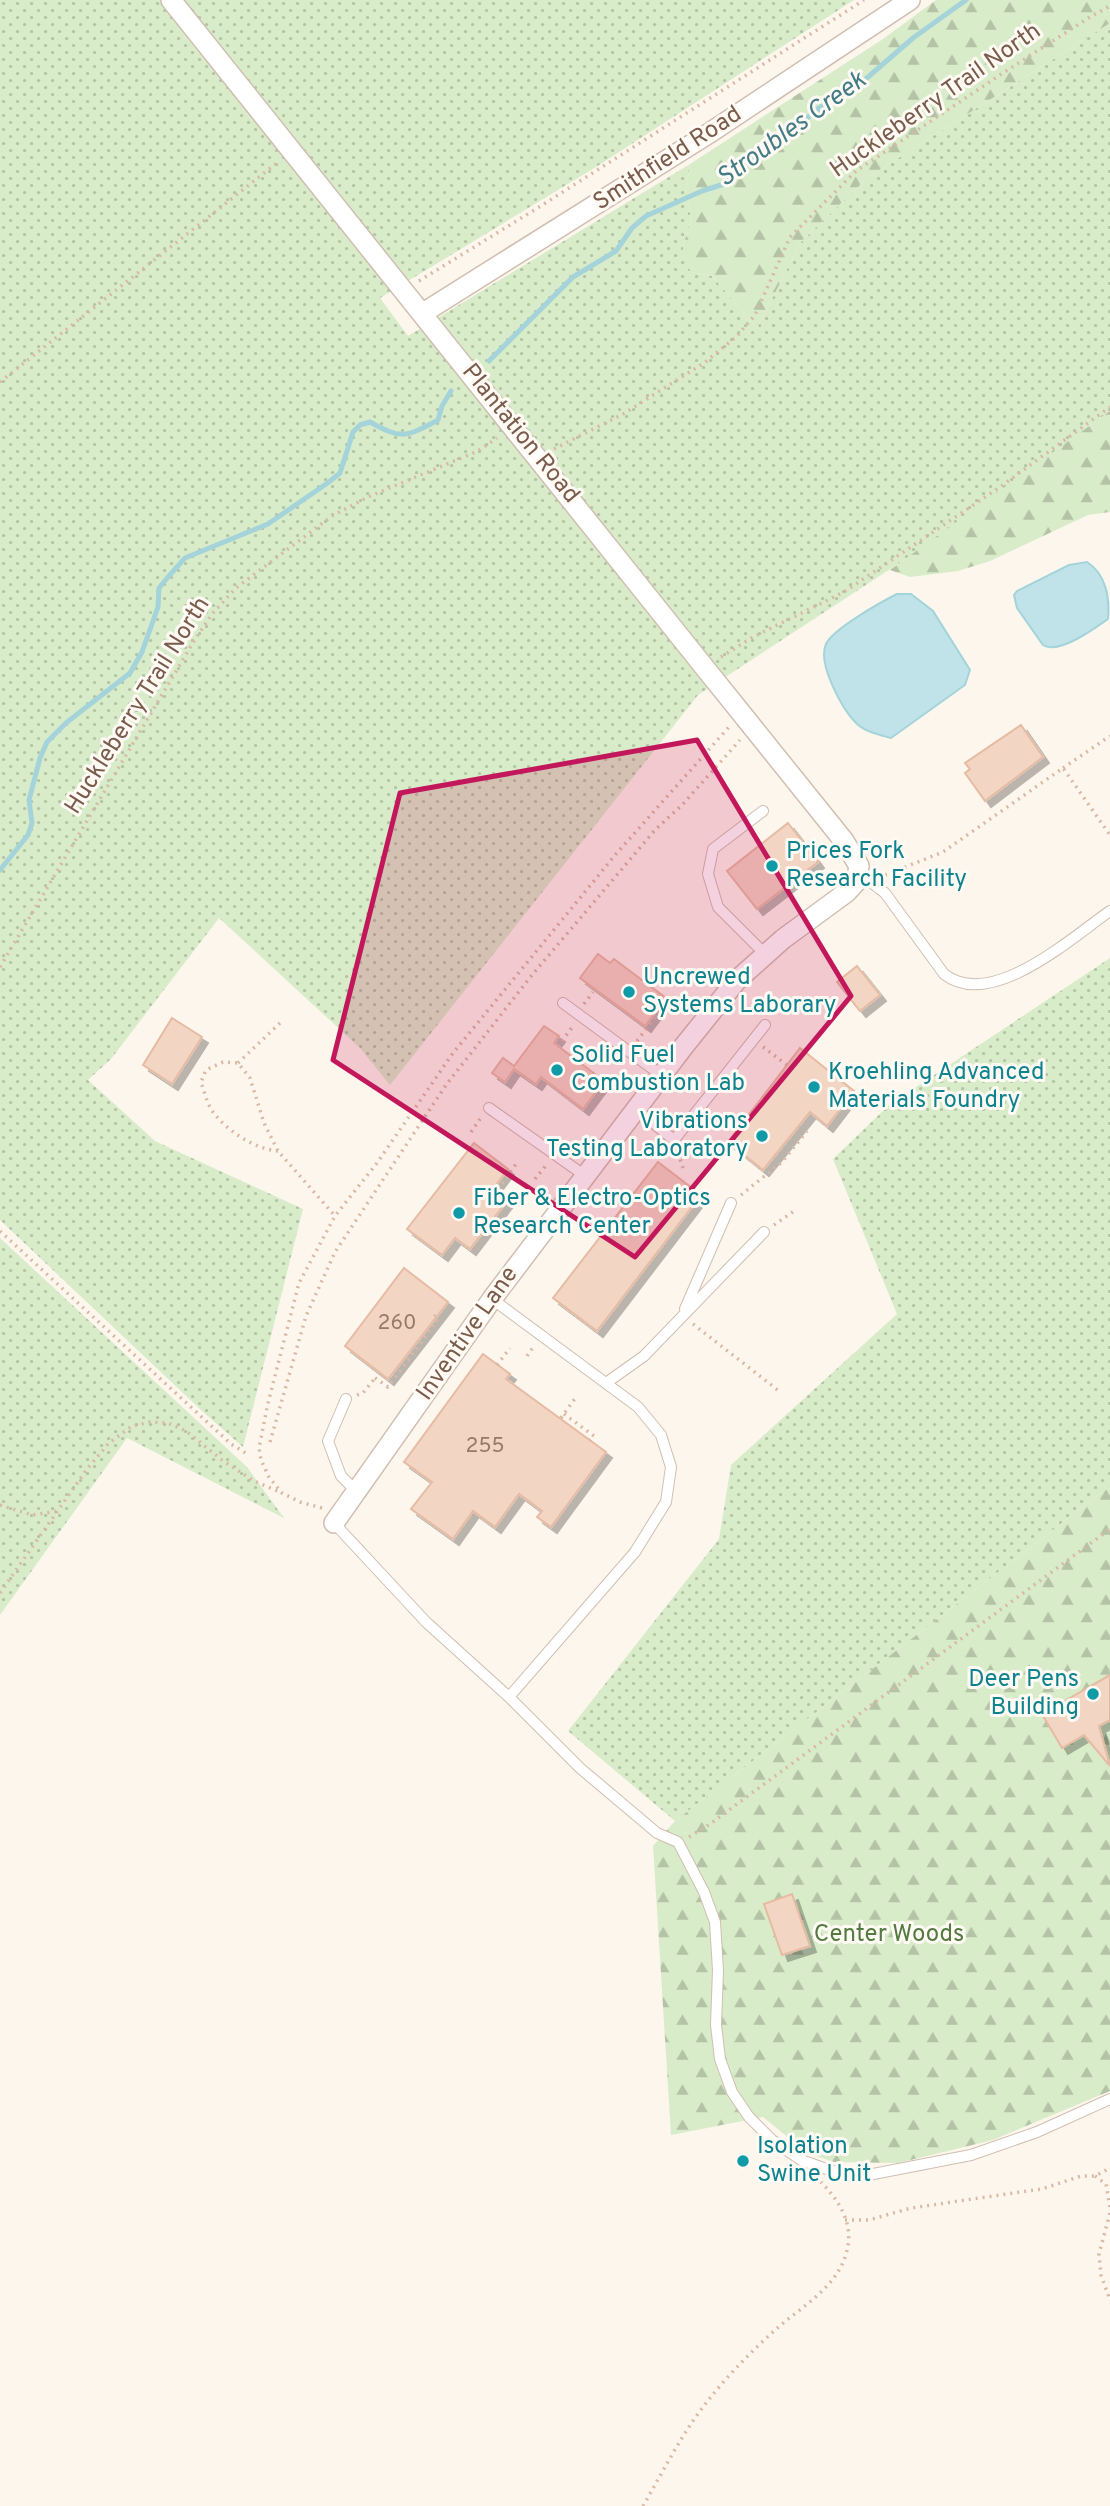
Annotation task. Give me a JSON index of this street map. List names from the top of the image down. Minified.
{"streets":{"street":["Smithfield Road","Plantation Road","Inventive Lane"],"path":["Huckleberry Trail North"]},"crossings":[["Smithfield Road","Plantation Road"],["Plantation Road","Inventive Lane"]],"water":["Stroubles Creek"],"parks":["Center Woods"],"places":["Prices Fork Research Facility","Uncrewed Systems Laborary","Solid Fuel Combustion Lab","Kroehling Advanced Materials Foundry","Vibrations Testing Laboratory","Fiber & Electro-Optics Research Center","Deer Pens Building","Isolation Swine Unit"],"house_numbers":["260","255"]}
